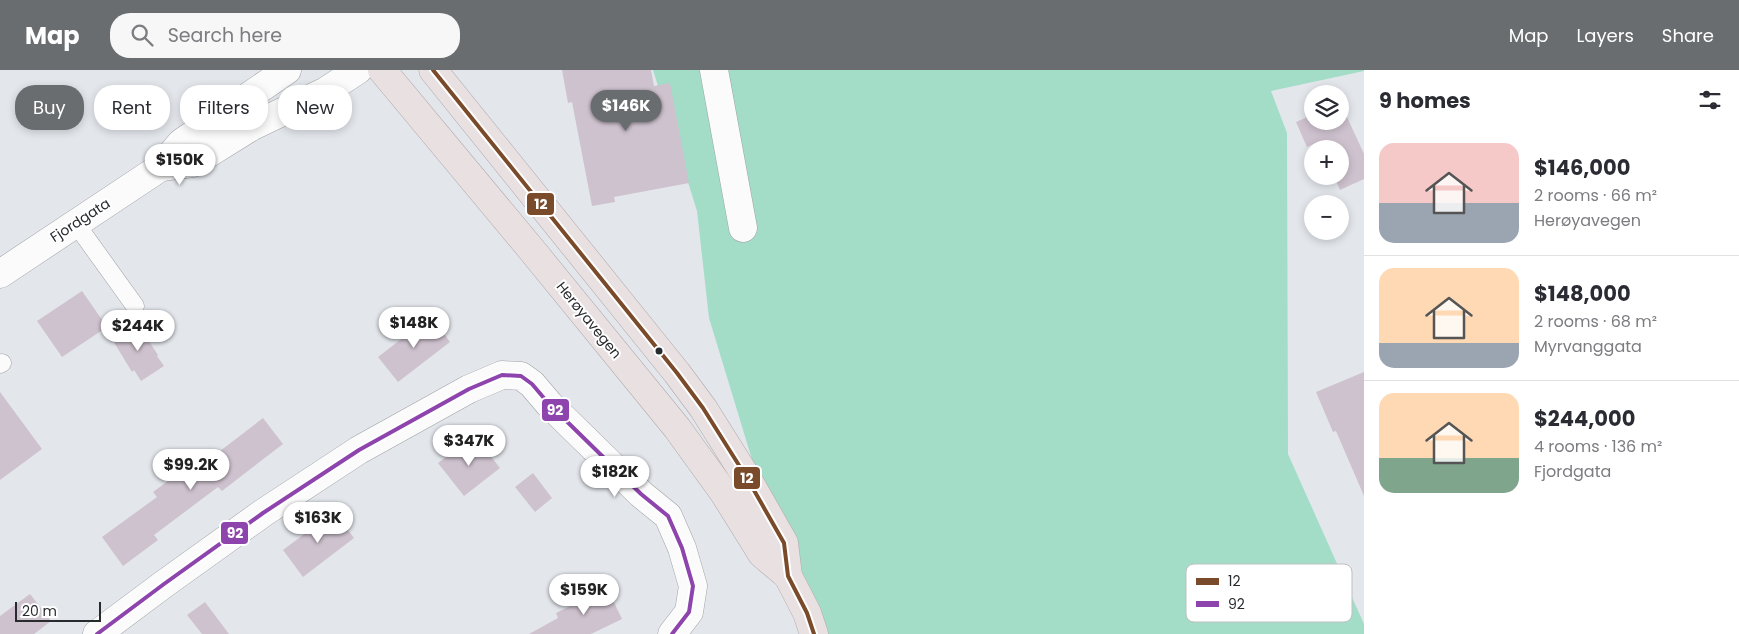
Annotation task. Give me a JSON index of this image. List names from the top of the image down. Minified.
{"streets":{"highway":["Herøyavegen"],"street":["Fjordgata"]},"lines":["transit line 12","transit line 92"],"legend":["12","92"],"scale_bar":"20 m","page":{"header":"Map","search":"Search here","nav":["Map","Layers","Share"],"heading":"9 homes","map_buttons":["+","−"],"chip":["Buy","Rent","Filters","New"],"price":["$146K","$150K","$148K","$244K","$347K","$99.2K","$182K","$163K","$159K"],"list":[{"name":"$146,000","note":"2 rooms · 66 m² · Herøyavegen"},{"name":"$148,000","note":"2 rooms · 68 m² · Myrvanggata"},{"name":"$244,000","note":"4 rooms · 136 m² · Fjordgata"}],"scale":"20 m"}}
